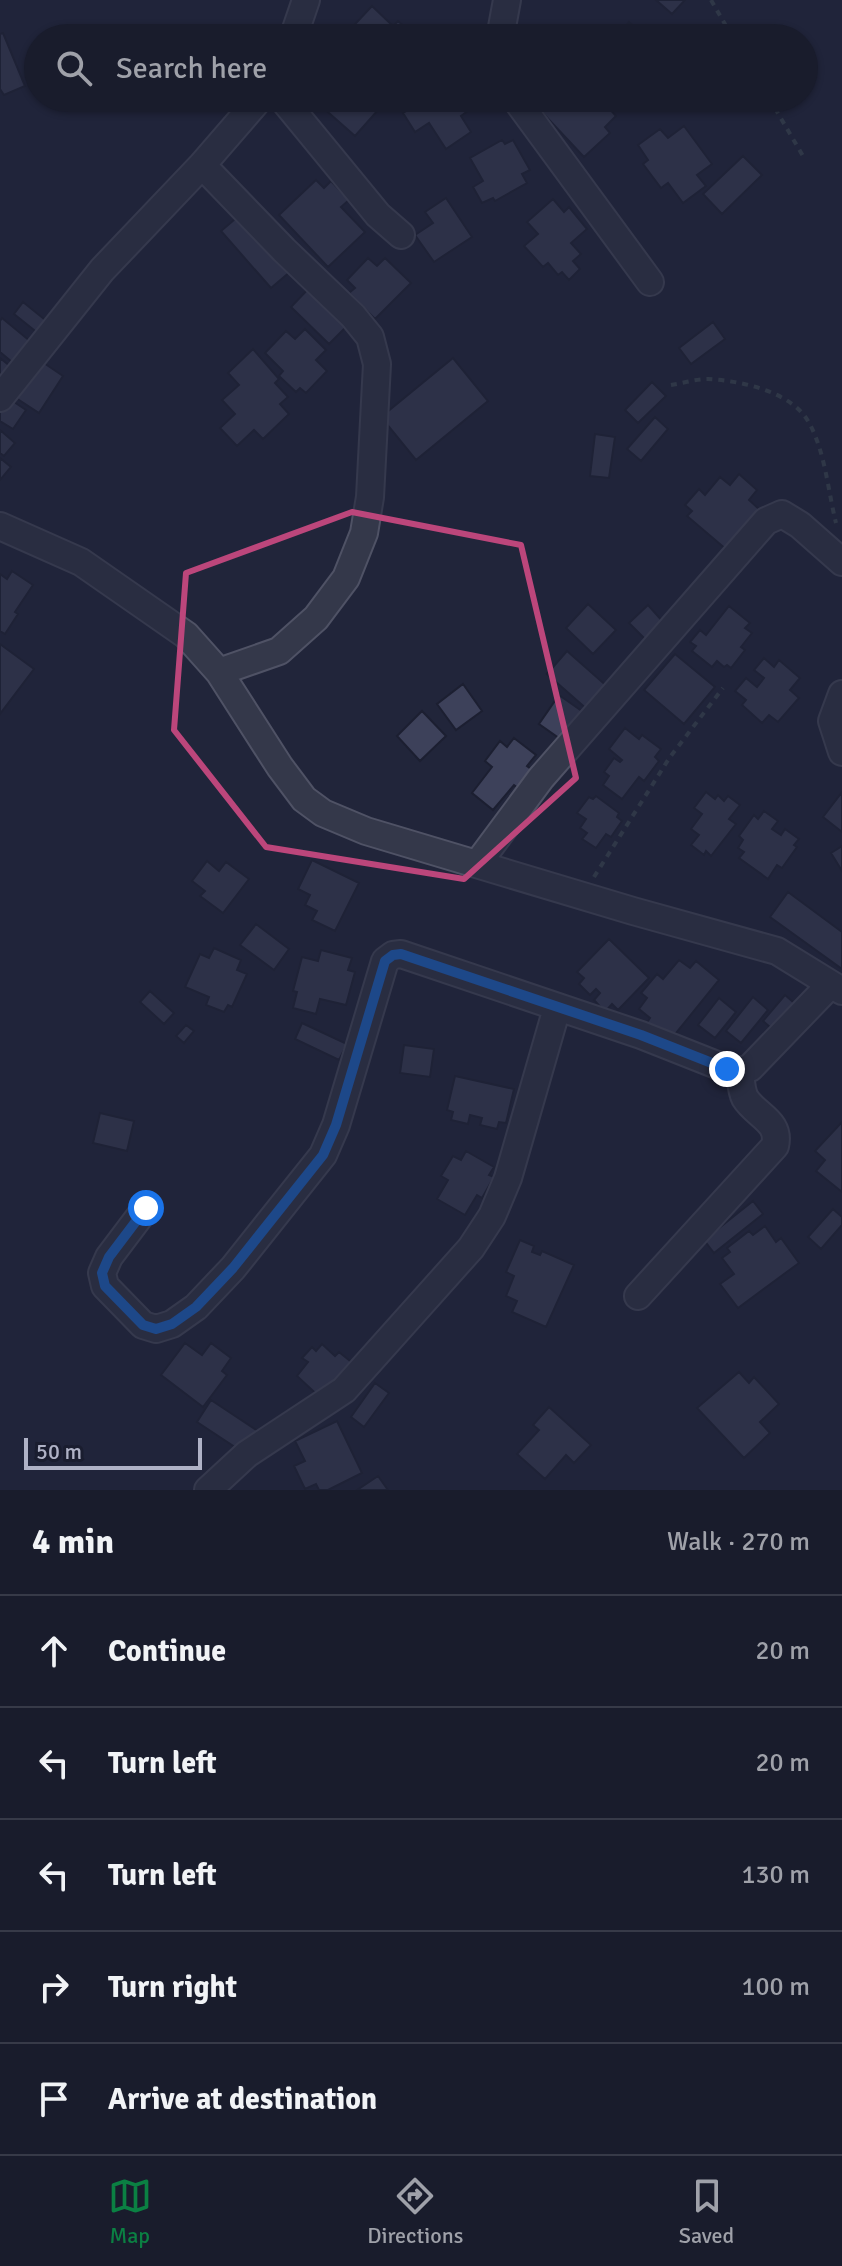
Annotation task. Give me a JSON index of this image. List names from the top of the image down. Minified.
{"scale_bar":"50 m","page":{"search":"Search here","scale":"50 m","heading":["4 min","Walk · 270 m"],"list":[["Continue","20 m"],["Turn left","20 m"],["Turn left","130 m"],["Turn right","100 m"],"Arrive at destination"],"nav":["Map","Directions","Saved"]}}
